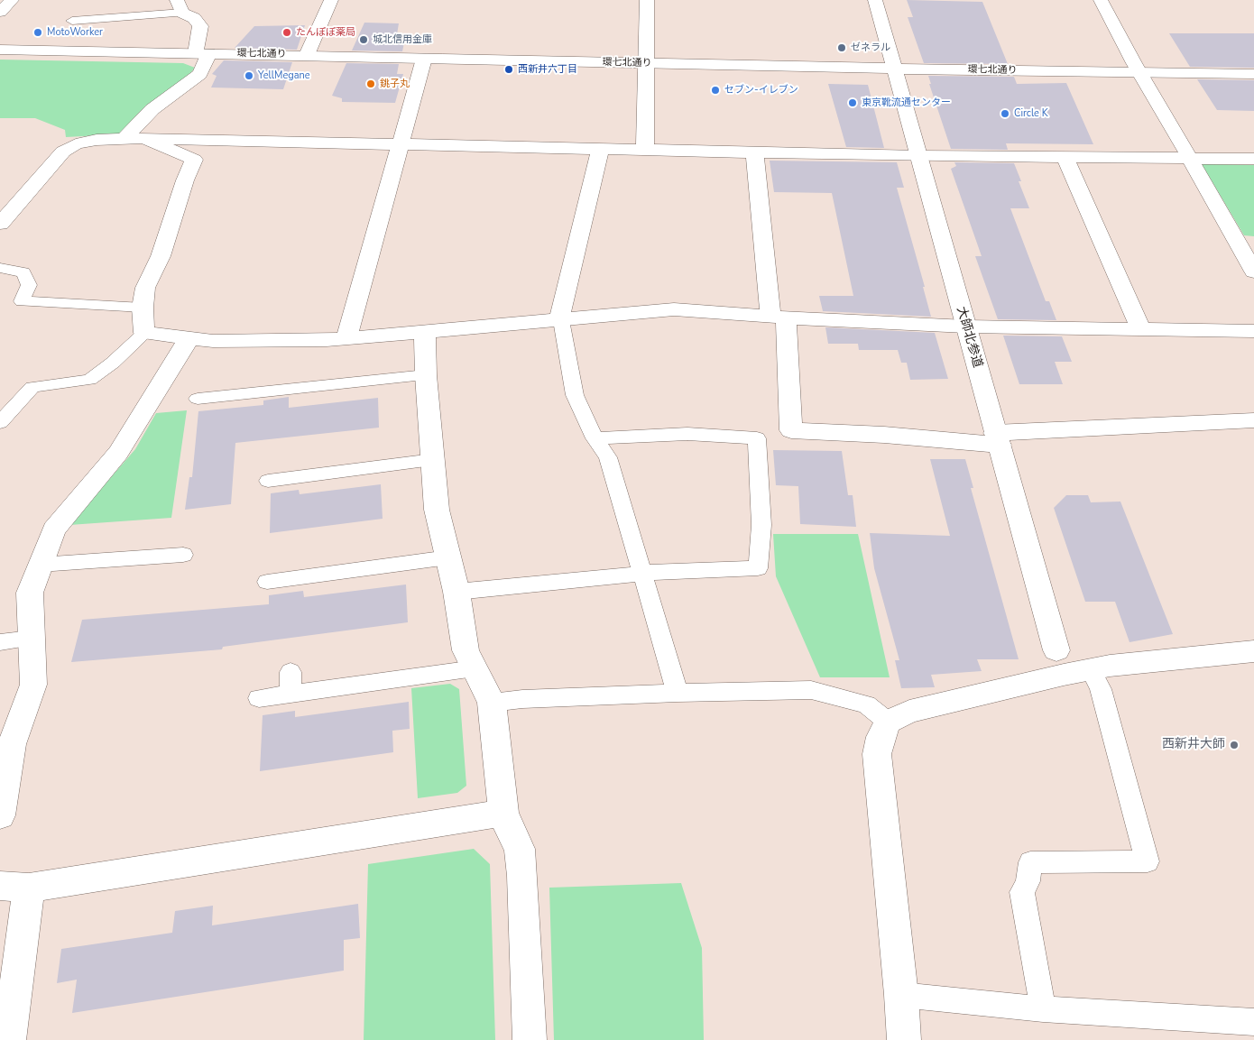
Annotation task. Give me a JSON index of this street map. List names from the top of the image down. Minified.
{"streets":{"street":["環七北通り","大師北参道"]},"crossings":[["環七北通り","大師北参道"]],"places":["MotoWorker","たんぽぽ薬局","城北信用金庫","ゼネラル","西新井六丁目","YellMegane","銚子丸","セブン-イレブン","東京靴流通センター","Circle K","西新井大師"]}
